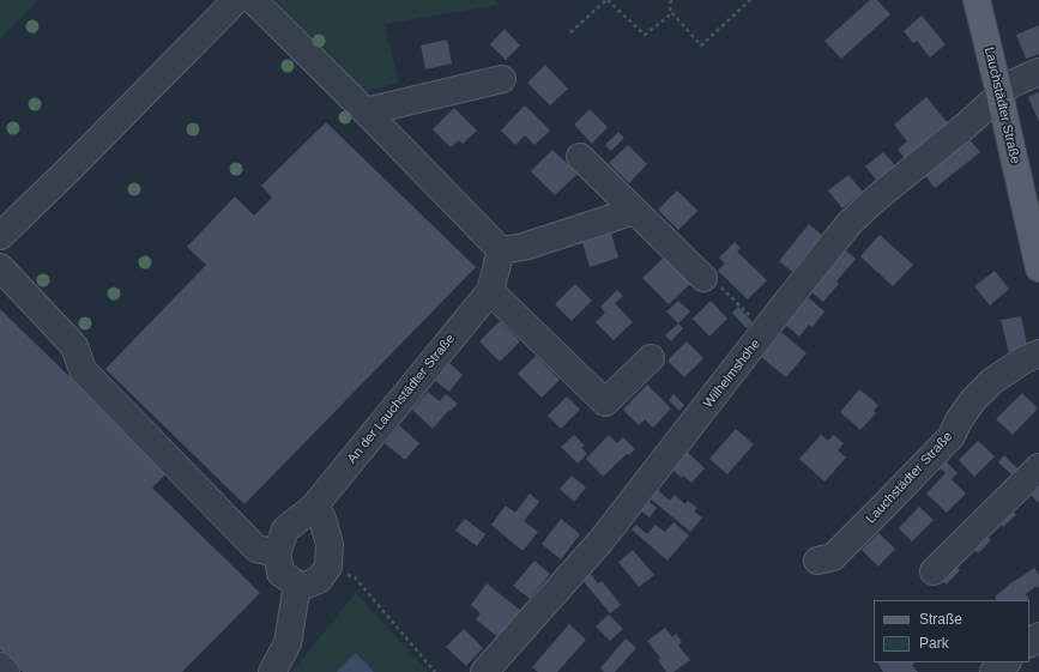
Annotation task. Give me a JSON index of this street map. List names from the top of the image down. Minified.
{"streets":{"main road":["Lauchstädter Straße"],"street":["Wilhelmshöhe","An der Lauchstädter Straße"]},"crossings":[["Lauchstädter Straße","Wilhelmshöhe"]],"legend":["Straße","Park"]}
